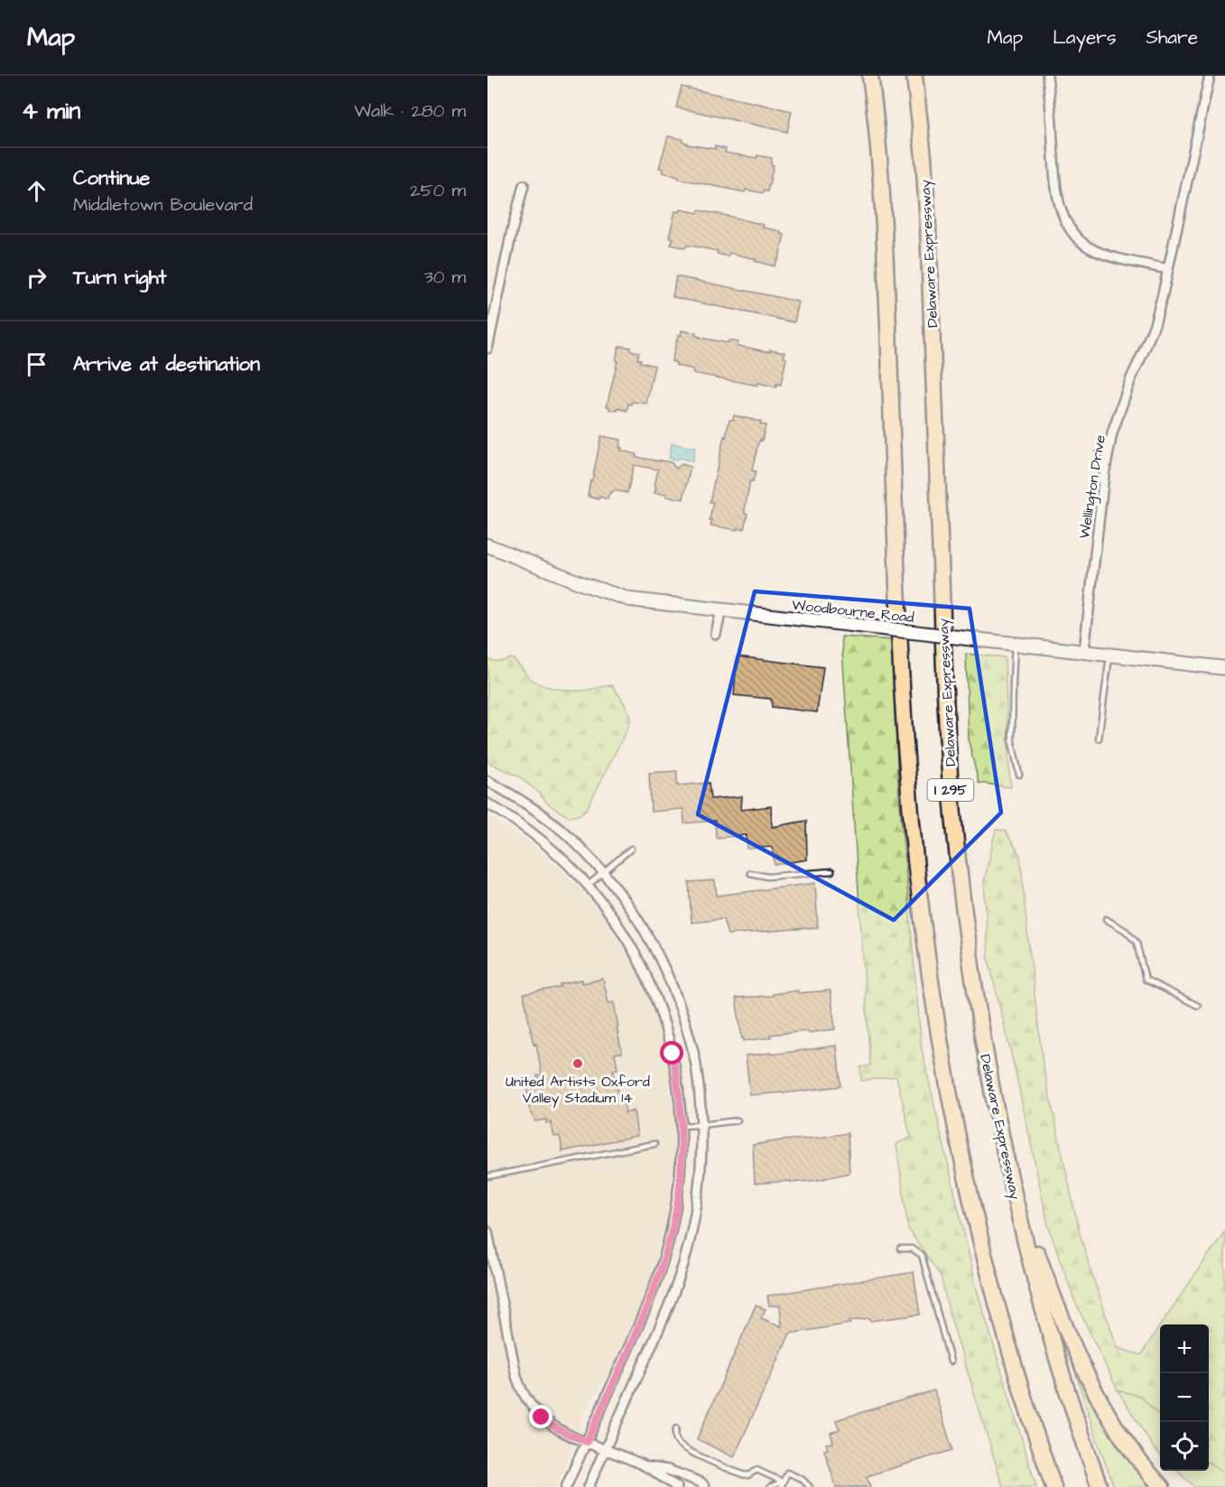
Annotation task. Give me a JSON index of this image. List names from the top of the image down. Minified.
{"streets":{"highway":["Delaware Expressway","I 295"],"main road":["Woodbourne Road"],"street":["Wellington Drive"]},"crossings":[["Wellington Drive","Woodbourne Road"]],"places":["United Artists Oxford Valley Stadium 14"],"page":{"header":"Map","nav":["Map","Layers","Share"],"heading":["4 min","Walk · 280 m"],"list":[["Continue","Middletown Boulevard","250 m"],["Turn right","30 m"],"Arrive at destination"],"map_buttons":["+","−"]}}
